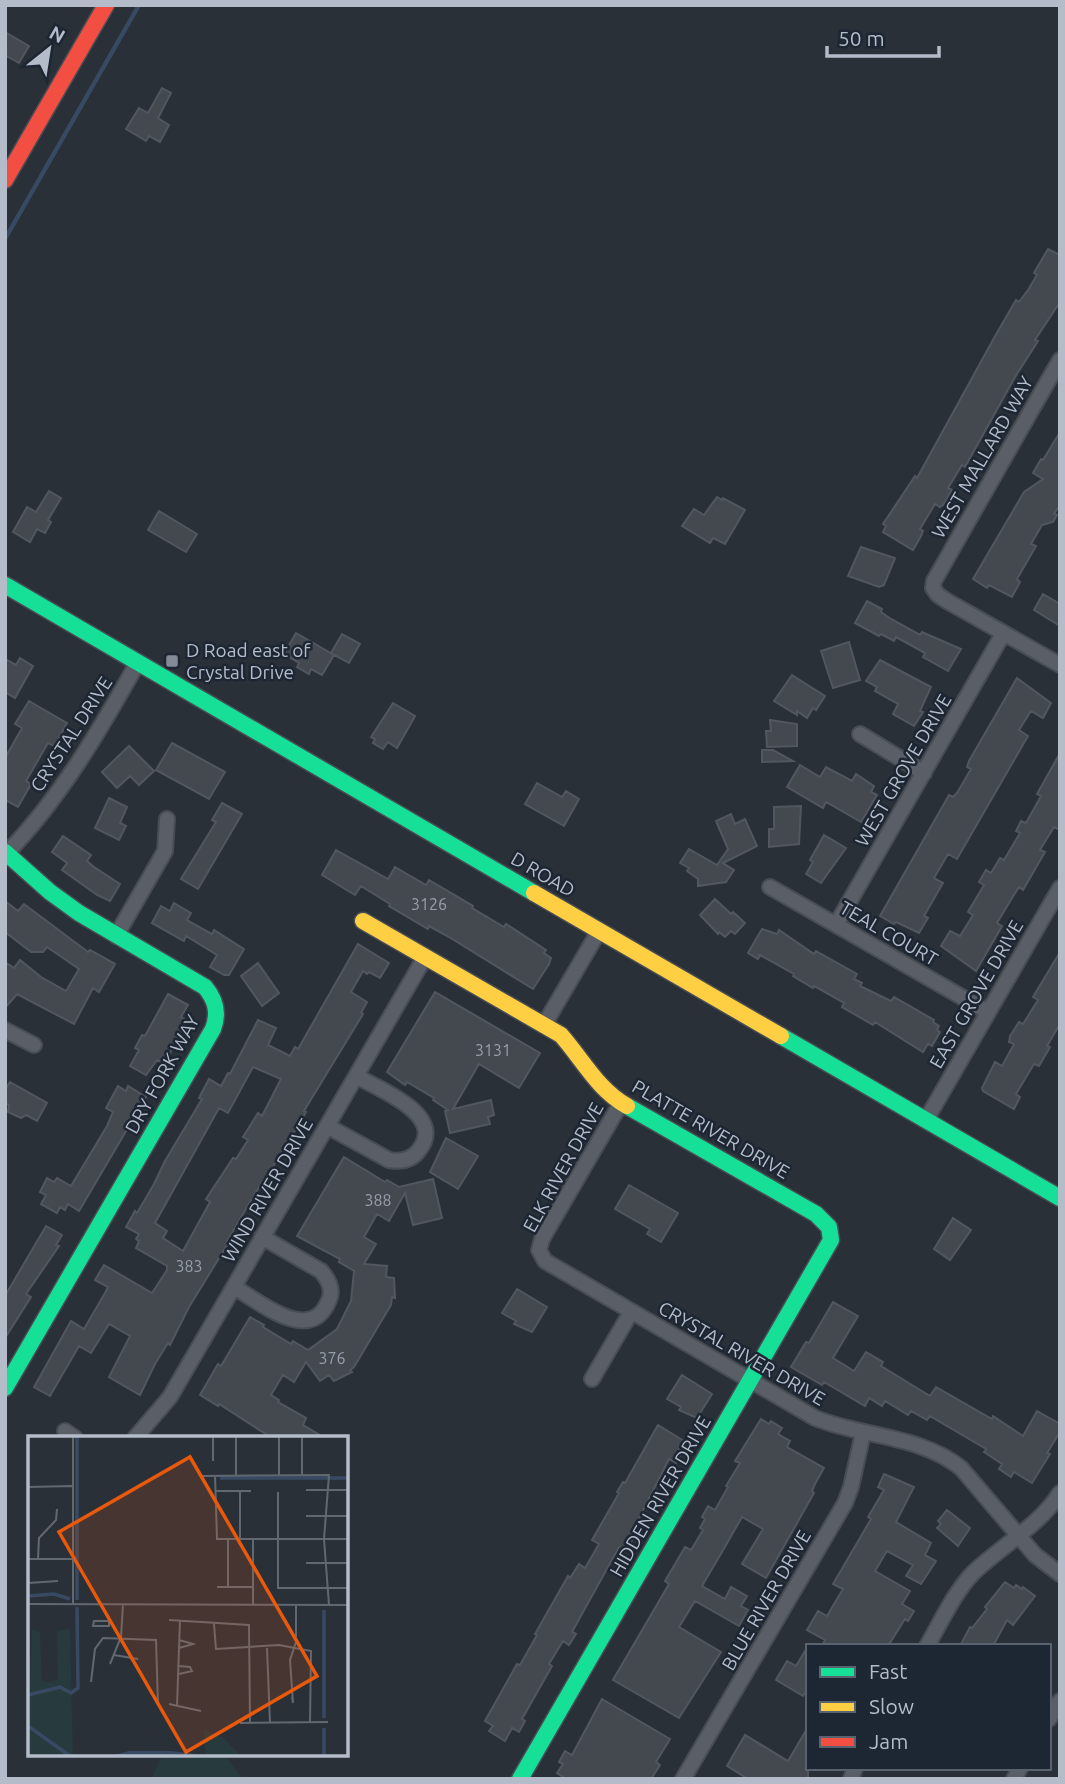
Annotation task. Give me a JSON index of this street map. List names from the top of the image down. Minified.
{"streets":{"street":["WEST MALLARD WAY","CRYSTAL DRIVE","WEST GROVE DRIVE","D ROAD","TEAL COURT","EAST GROVE DRIVE","DRY FORK WAY","PLATTE RIVER DRIVE","ELK RIVER DRIVE","WIND RIVER DRIVE","CRYSTAL RIVER DRIVE","HIDDEN RIVER DRIVE","BLUE RIVER DRIVE"]},"crossings":[["WEST MALLARD WAY","WEST GROVE DRIVE"],["CRYSTAL DRIVE","D ROAD"],["CRYSTAL DRIVE","DRY FORK WAY"],["WEST GROVE DRIVE","TEAL COURT"],["D ROAD","EAST GROVE DRIVE"],["TEAL COURT","EAST GROVE DRIVE"],["PLATTE RIVER DRIVE","ELK RIVER DRIVE"],["PLATTE RIVER DRIVE","WIND RIVER DRIVE"],["PLATTE RIVER DRIVE","HIDDEN RIVER DRIVE"],["ELK RIVER DRIVE","CRYSTAL RIVER DRIVE"],["CRYSTAL RIVER DRIVE","HIDDEN RIVER DRIVE"],["CRYSTAL RIVER DRIVE","BLUE RIVER DRIVE"]],"places":{"transit":["D Road east of Crystal Drive"]},"house_numbers":["3126","3131","388","383","376"],"legend":["Fast","Slow","Jam"],"scale_bar":"50 m","north":"top right"}
